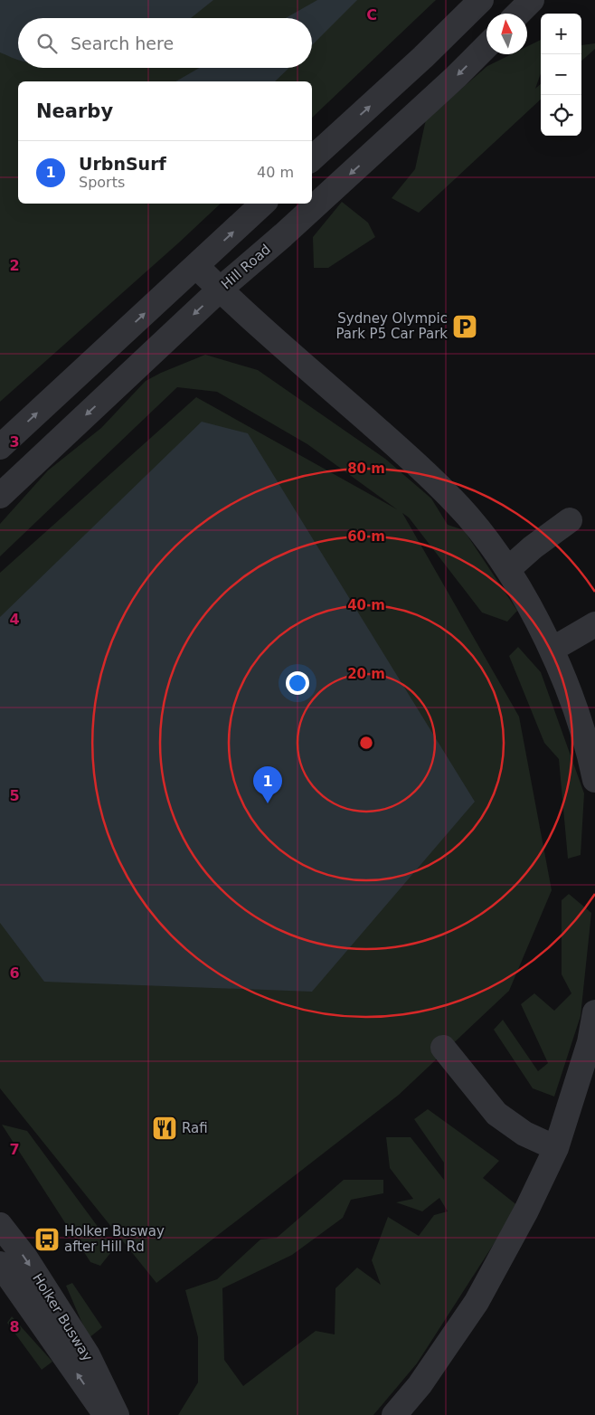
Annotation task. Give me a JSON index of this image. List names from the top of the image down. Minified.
{"streets":{"street":["Hill Road","Holker Busway"]},"places":{"parking":["Sydney Olympic Park P5 Car Park"],"restaurant":["Rafi"],"bus stop":["Holker Busway after Hill Rd"]},"north":"top","page":{"map_buttons":["+","−"],"search":"Search here","heading":"Nearby","list":[{"mark":"1","name":"UrbnSurf","note":"Sports","value":"40 m"}],"pins":"1"},"grid":{"columns":["C"],"rows":["2","3","4","5","6","7","8"]},"rings":["80 m","60 m","40 m","20 m"]}
